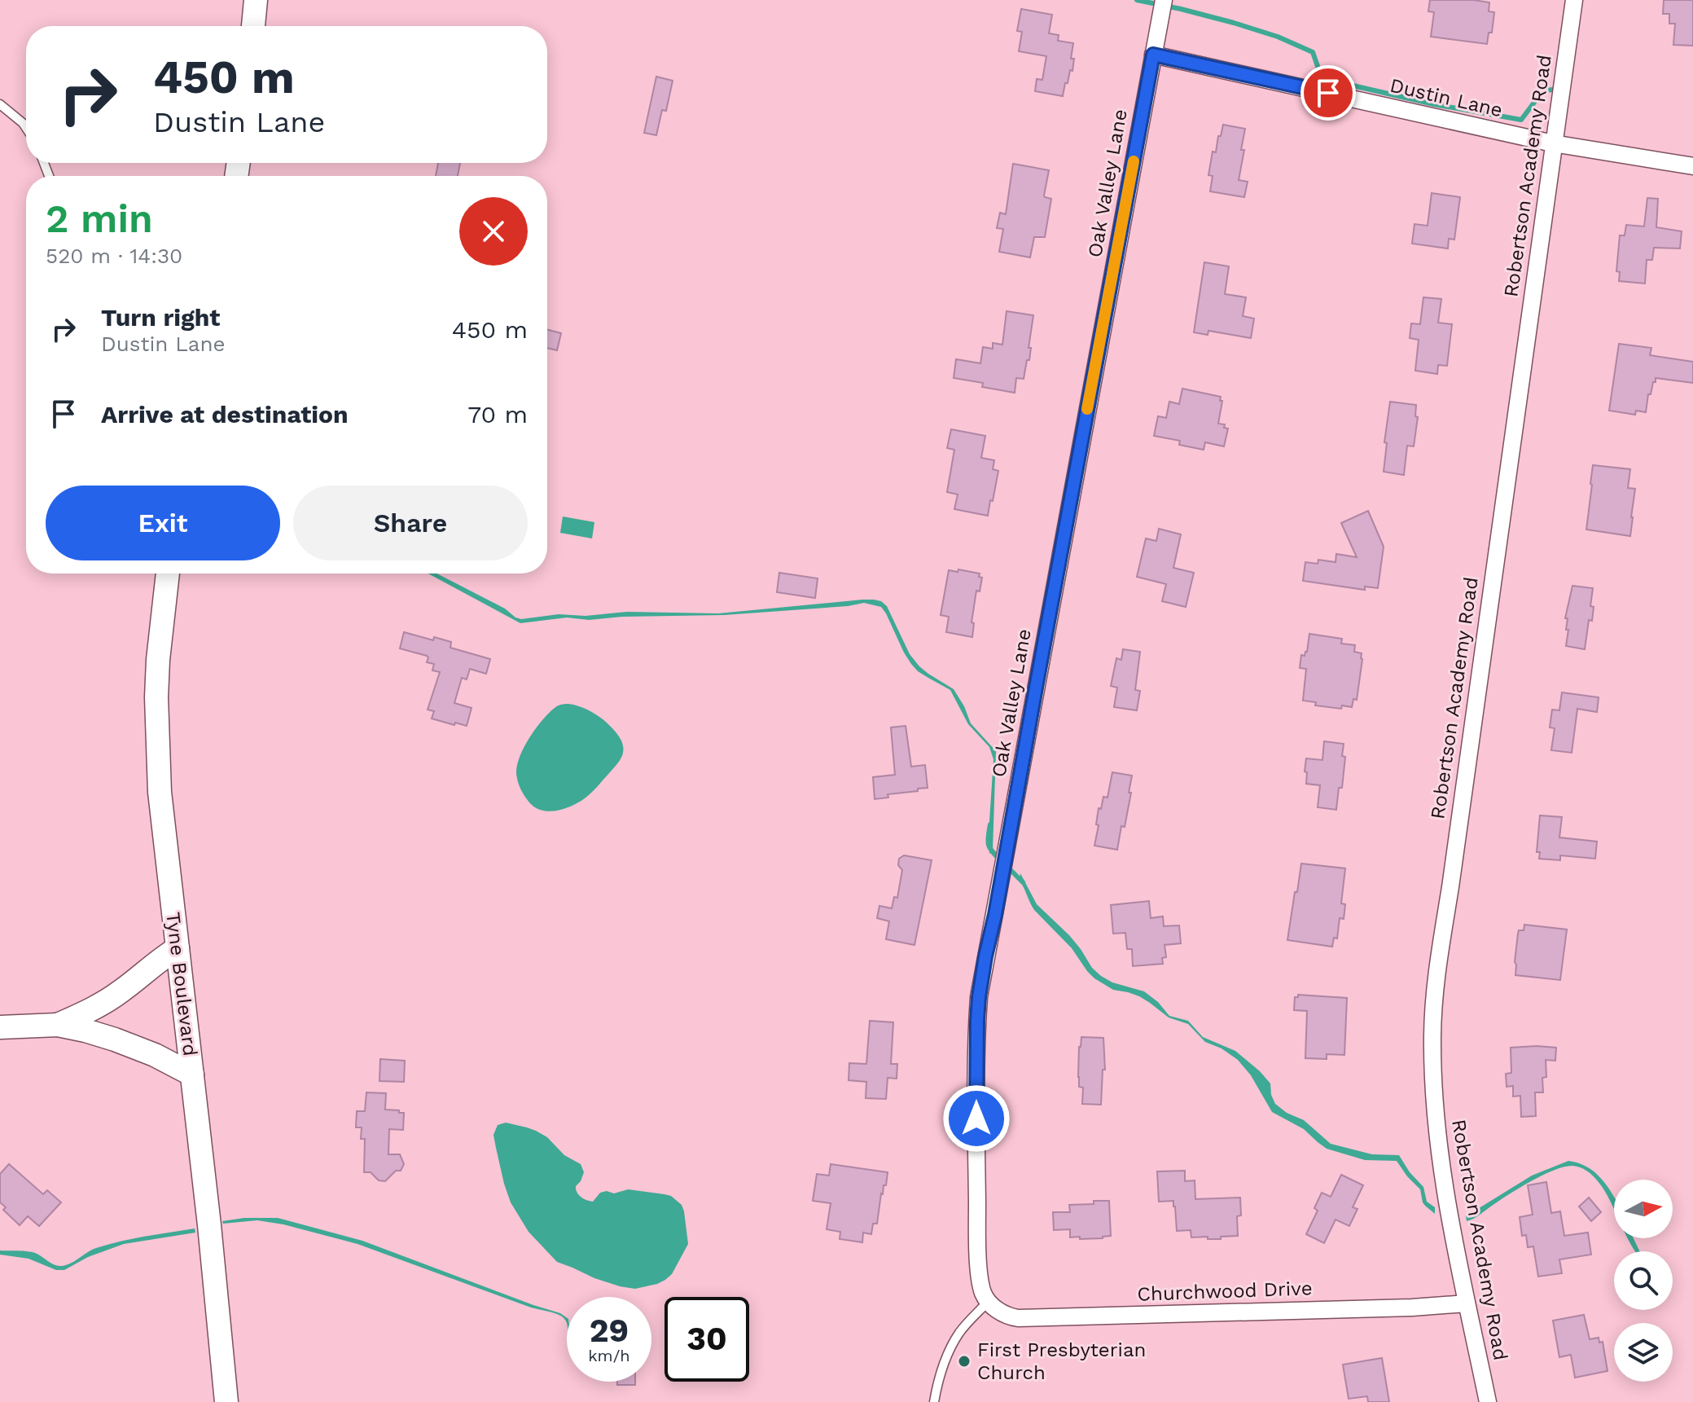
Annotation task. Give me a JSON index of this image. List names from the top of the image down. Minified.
{"streets":{"street":["Dustin Lane","Robertson Academy Road","Oak Valley Lane","Tyne Boulevard","Churchwood Drive"]},"crossings":[["Dustin Lane","Robertson Academy Road"],["Dustin Lane","Oak Valley Lane"],["Robertson Academy Road","Churchwood Drive"],["Oak Valley Lane","Churchwood Drive"]],"places":["First Presbyterian Church"],"north":"right","page":{"turn":["450 m","Dustin Lane"],"heading":["2 min","520 m · 14:30"],"list":[{"name":"Turn right","note":"Dustin Lane","value":"450 m"},{"name":"Arrive at destination","value":"70 m"}],"buttons":["Exit","Share"],"speed":"29 km/h","limit":"30"}}
